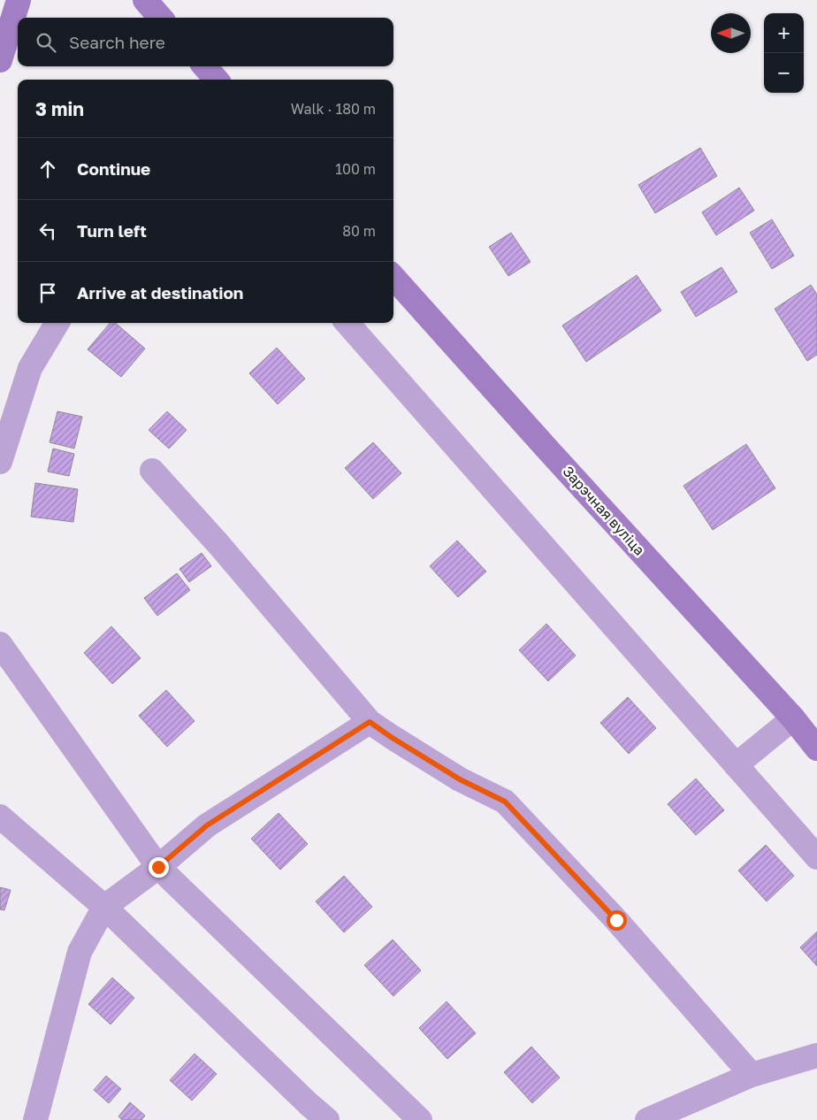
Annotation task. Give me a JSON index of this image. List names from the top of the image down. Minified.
{"streets":{"street":["Зарэчная вуліца"]},"north":"left","page":{"map_buttons":["+","−"],"search":"Search here","heading":["3 min","Walk · 180 m"],"list":[["Continue","100 m"],["Turn left","80 m"],"Arrive at destination"]}}
